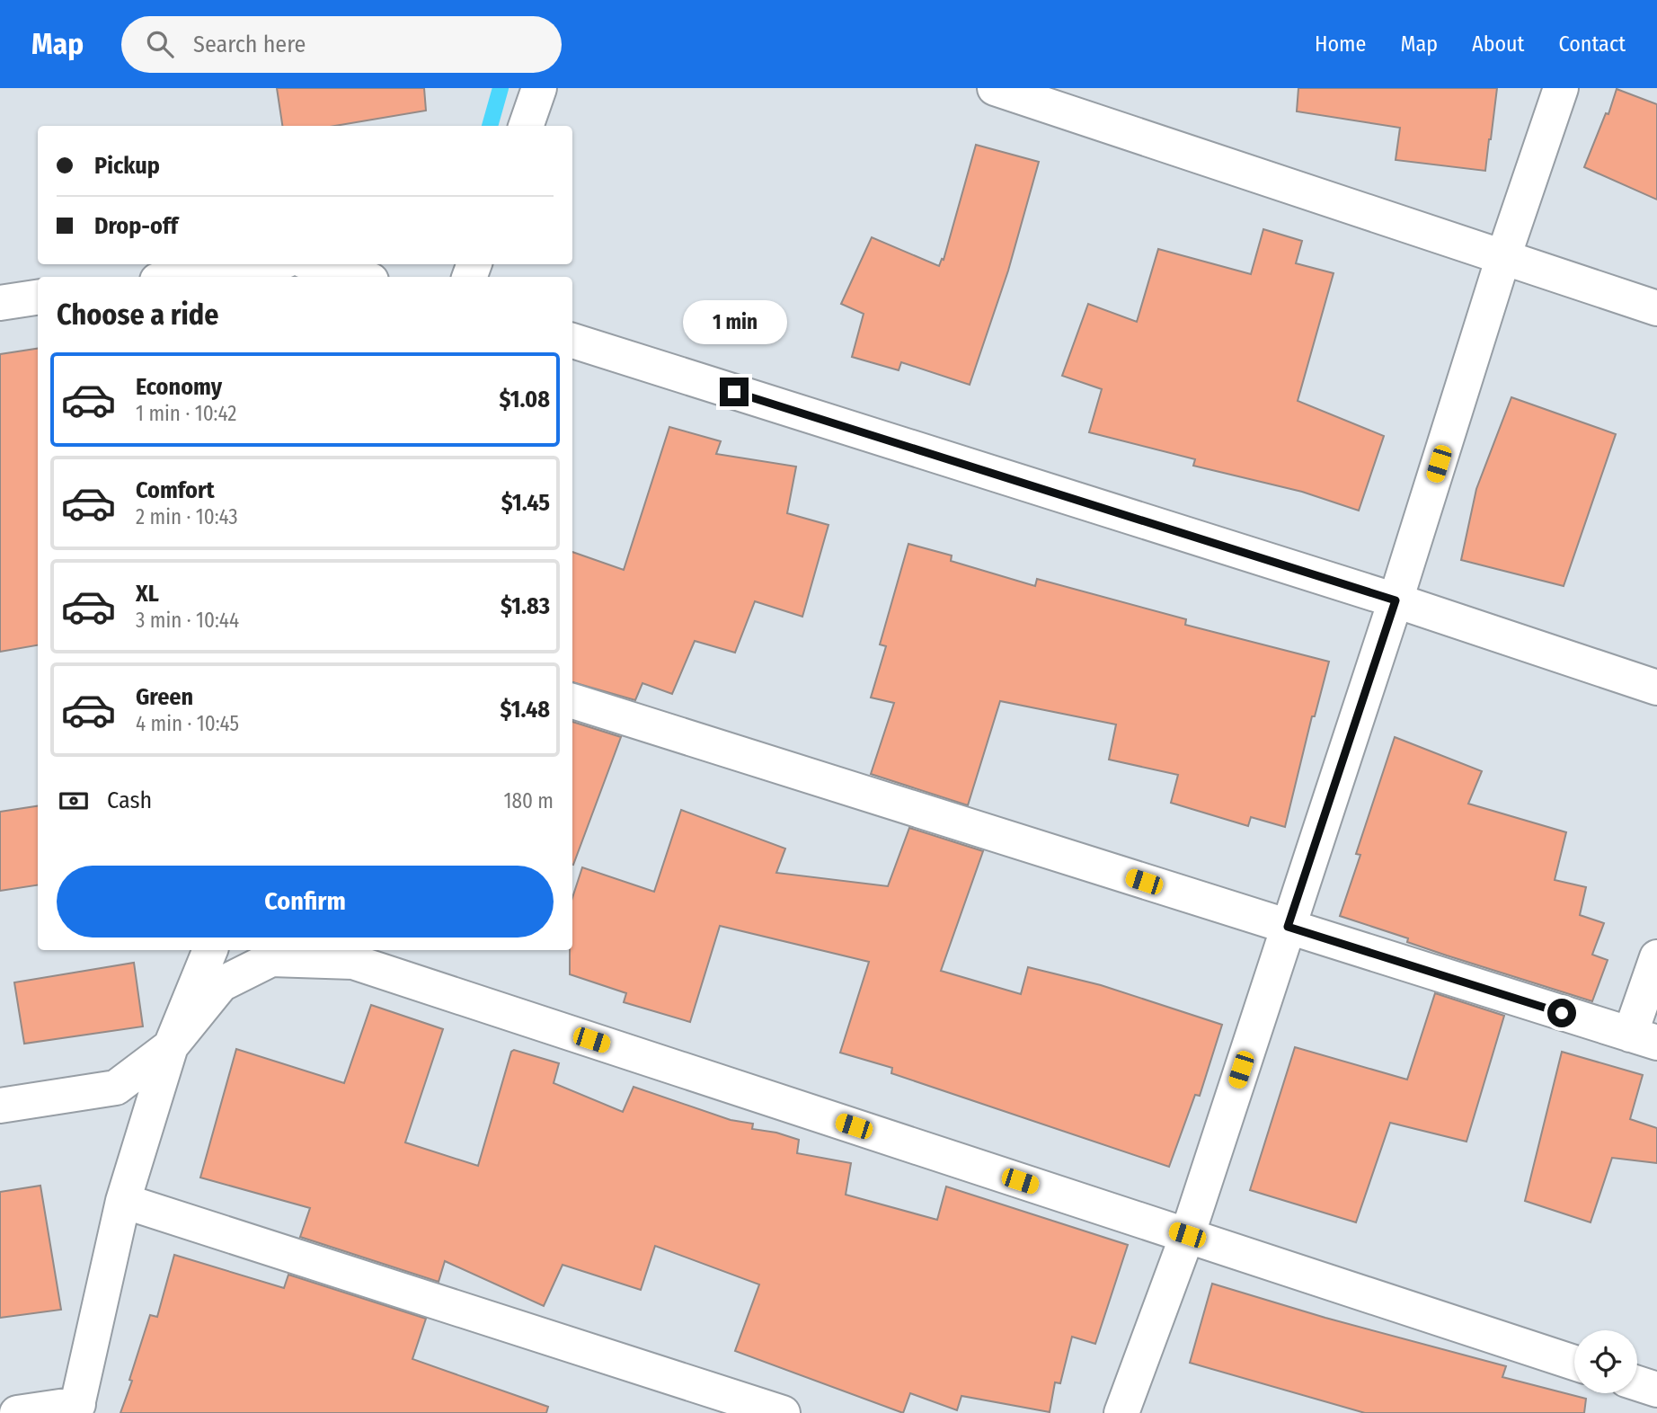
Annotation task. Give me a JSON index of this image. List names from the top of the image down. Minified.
{"page":{"header":"Map","search":"Search here","nav":["Home","Map","About","Contact"],"banner":["Pickup","Drop-off"],"heading":"Choose a ride","bubble":"1 min","list":[{"name":"Economy","note":"1 min · 10:42","value":"$1.08"},{"name":"Comfort","note":"2 min · 10:43","value":"$1.45"},{"name":"XL","note":"3 min · 10:44","value":"$1.83"},{"name":"Green","note":"4 min · 10:45","value":"$1.48"}],"pay":["Cash","180 m"],"buttons":"Confirm"}}
